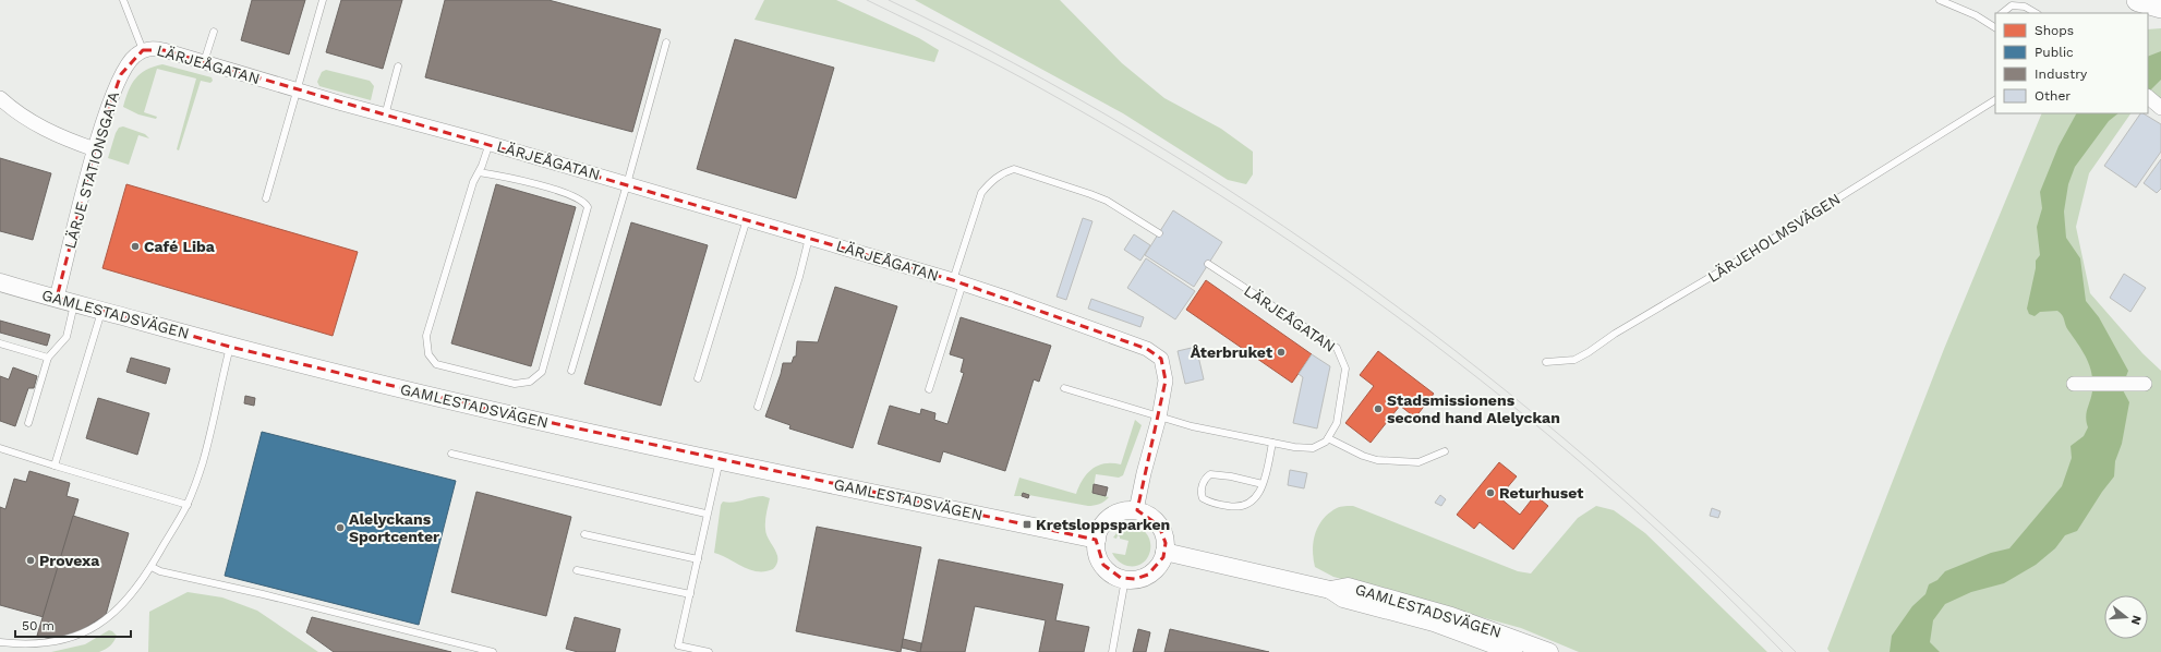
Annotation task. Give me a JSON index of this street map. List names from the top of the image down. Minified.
{"streets":{"street":["LÄRJEÅGATAN","LÄRJE STATIONSGATA","GAMLESTADSVÄGEN"],"lane":["LÄRJEHOLMSVÄGEN"]},"crossings":[["LÄRJEÅGATAN","LÄRJE STATIONSGATA"],["LÄRJEÅGATAN","GAMLESTADSVÄGEN"],["LÄRJE STATIONSGATA","GAMLESTADSVÄGEN"]],"places":{"other":["Café Liba","Återbruket","Stadsmissionens second hand Alelyckan","Returhuset","Alelyckans Sportcenter","Provexa"],"transit":["Kretsloppsparken"]},"legend":["Shops","Public","Industry","Other"],"scale_bar":"50 m","north":"right"}
